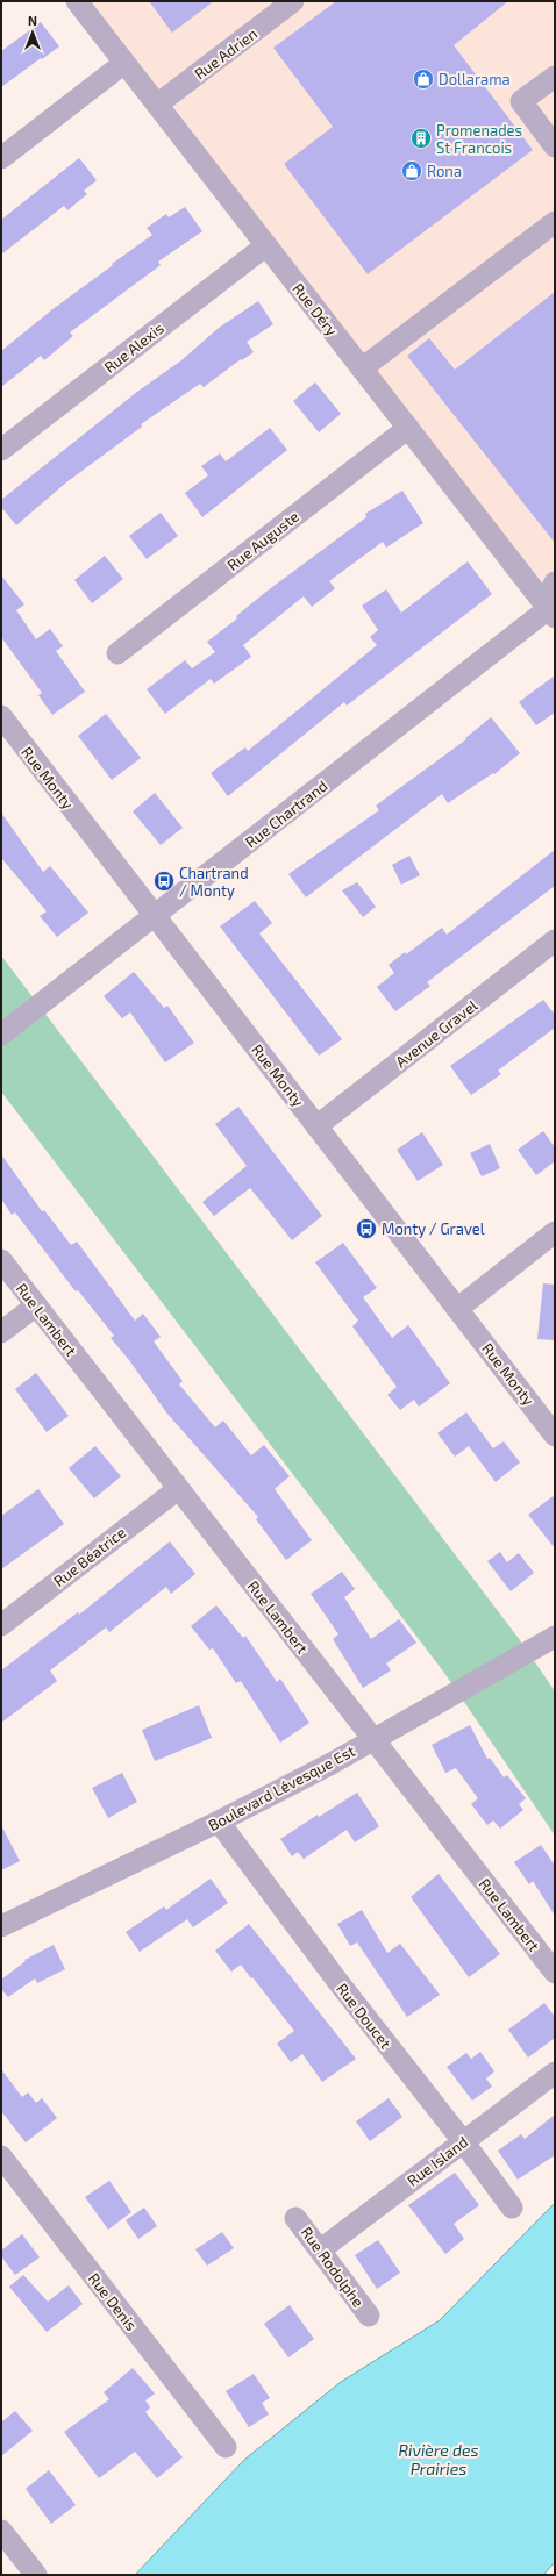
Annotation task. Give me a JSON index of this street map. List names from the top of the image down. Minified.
{"streets":{"street":["Rue Adrien","Rue Déry","Rue Alexis","Rue Auguste","Rue Monty","Rue Chartrand","Avenue Gravel","Rue Lambert","Rue Béatrice","Boulevard Lévesque Est","Rue Doucet","Rue Island","Rue Rodolphe","Rue Denis"]},"crossings":[["Rue Adrien","Rue Déry"],["Rue Déry","Rue Alexis"],["Rue Déry","Rue Auguste"],["Rue Déry","Rue Chartrand"],["Rue Monty","Rue Chartrand"],["Rue Monty","Avenue Gravel"],["Rue Lambert","Rue Béatrice"],["Rue Lambert","Boulevard Lévesque Est"],["Boulevard Lévesque Est","Rue Doucet"],["Rue Doucet","Rue Island"],["Rue Island","Rue Rodolphe"]],"water":["Rivière des Prairies"],"places":{"shop":["Dollarama","Rona"],"building":["Promenades St Francois"],"bus stop":["Chartrand / Monty","Monty / Gravel"]},"north":"top"}
